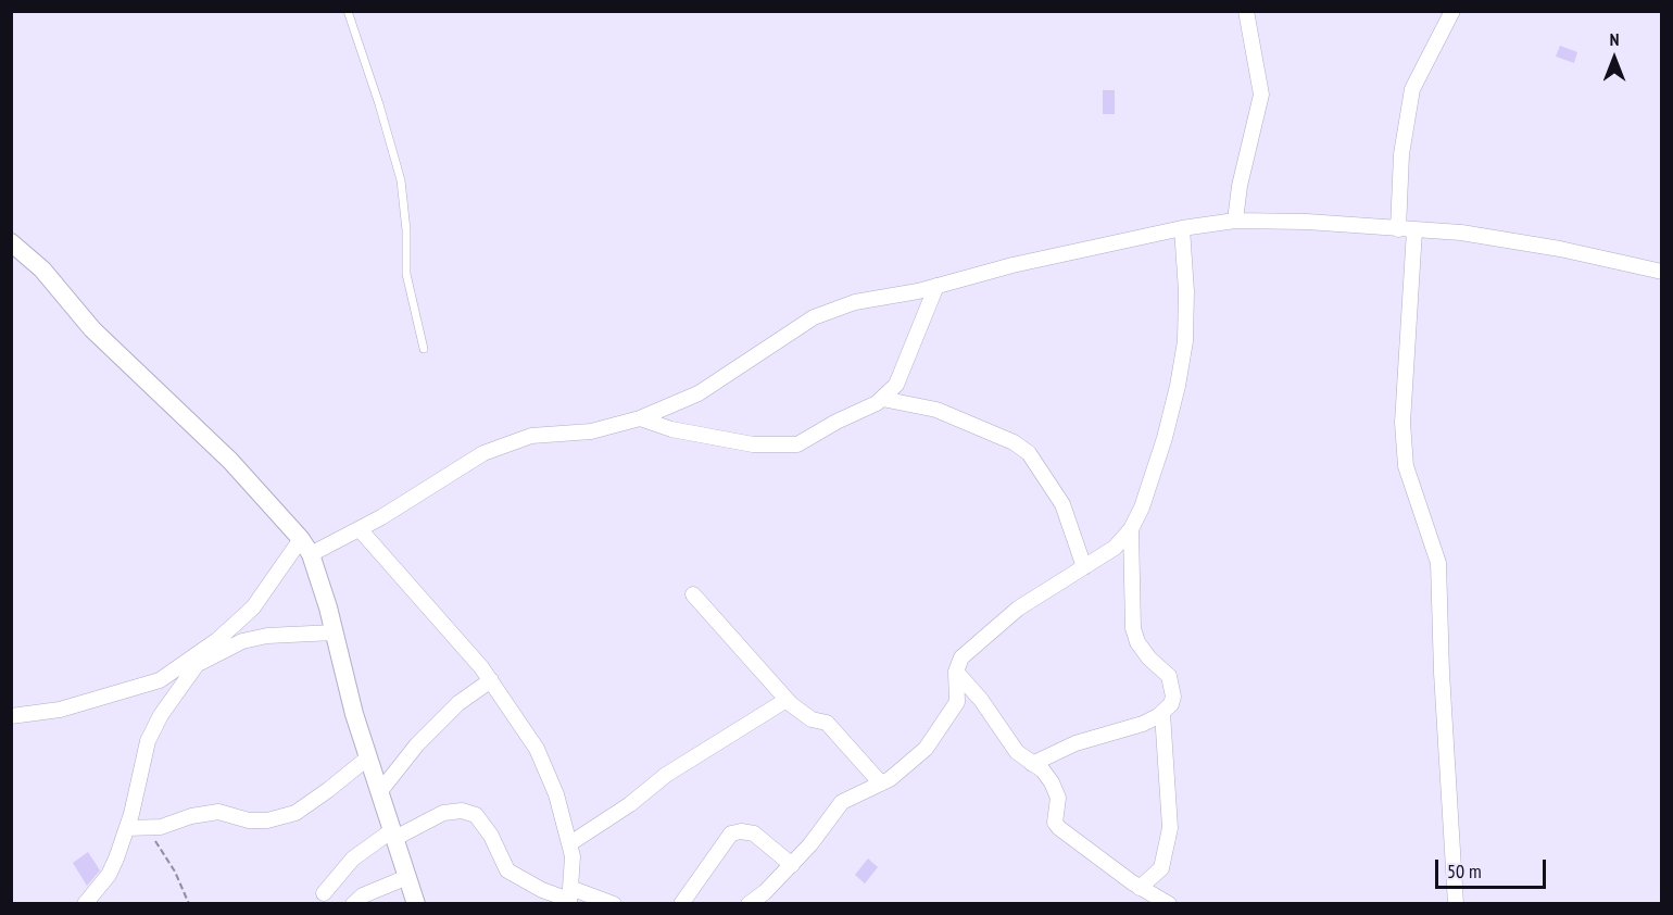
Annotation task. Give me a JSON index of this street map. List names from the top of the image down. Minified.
{"scale_bar":"50 m","north":"top"}
